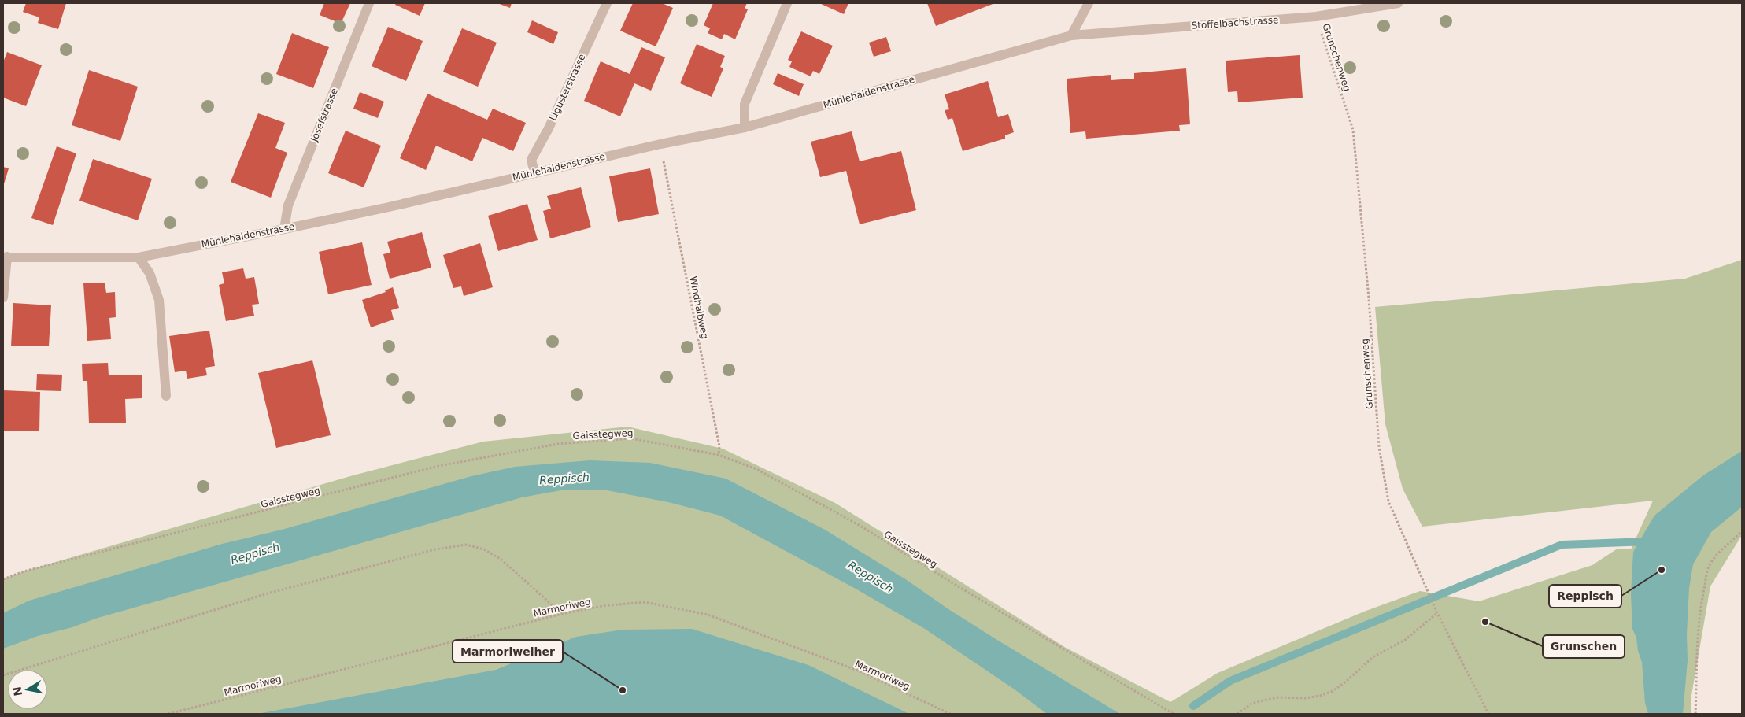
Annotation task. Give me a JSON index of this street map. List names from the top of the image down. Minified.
{"streets":{"street":["Stoffelbachstrasse","Ligusterstrasse","Mühlehaldenstrasse","Josefstrasse"],"path":["Grunschenweg","Windhalbweg","Gaisstegweg","Marmoriweg"]},"crossings":[["Stoffelbachstrasse","Grunschenweg"],["Stoffelbachstrasse","Mühlehaldenstrasse"],["Ligusterstrasse","Mühlehaldenstrasse"],["Mühlehaldenstrasse","Josefstrasse"],["Windhalbweg","Gaisstegweg"]],"water":["Reppisch"],"places":["Reppisch","Grunschen","Marmoriweiher"],"north":"left"}
